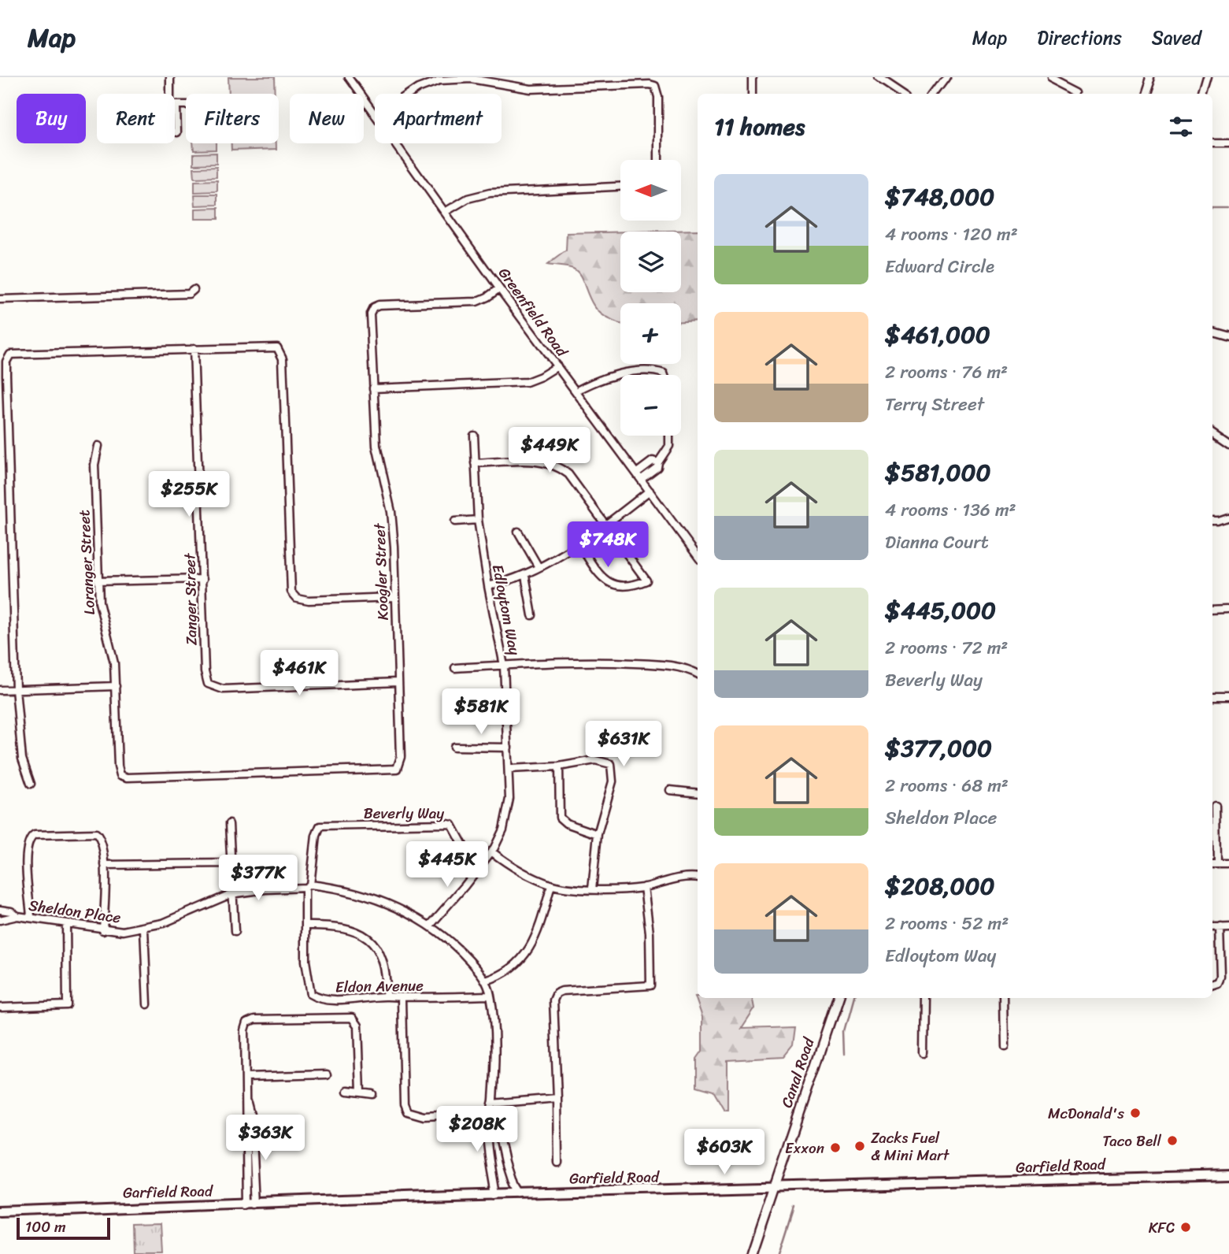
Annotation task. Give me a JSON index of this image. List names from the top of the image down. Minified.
{"streets":{"main road":["Garfield Road"],"street":["Greenfield Road","Loranger Street","Koogler Street","Zanger Street","Edloytom Way","Beverly Way","Sheldon Place","Eldon Avenue","Canal Road"]},"crossings":[["Greenfield Road","Koogler Street"],["Loranger Street","Koogler Street"],["Koogler Street","Zanger Street"],["Edloytom Way","Beverly Way"],["Beverly Way","Sheldon Place"],["Beverly Way","Eldon Avenue"],["Sheldon Place","Eldon Avenue"],["Canal Road","Garfield Road"]],"places":["McDonald's","Taco Bell","Zacks Fuel & Mini Mart","Exxon","KFC"],"scale_bar":"100 m","north":"left","page":{"header":"Map","nav":["Map","Directions","Saved"],"chip":["Buy","Rent","Filters","New","Apartment"],"heading":"11 homes","map_buttons":["+","−"],"list":[{"name":"$748,000","note":"4 rooms · 120 m² · Edward Circle"},{"name":"$461,000","note":"2 rooms · 76 m² · Terry Street"},{"name":"$581,000","note":"4 rooms · 136 m² · Dianna Court"},{"name":"$445,000","note":"2 rooms · 72 m² · Beverly Way"},{"name":"$377,000","note":"2 rooms · 68 m² · Sheldon Place"},{"name":"$208,000","note":"2 rooms · 52 m² · Edloytom Way"}],"price":["$449K","$255K","$748K","$461K","$581K","$631K","$445K","$377K","$208K","$363K","$603K"],"scale":"100 m"}}
